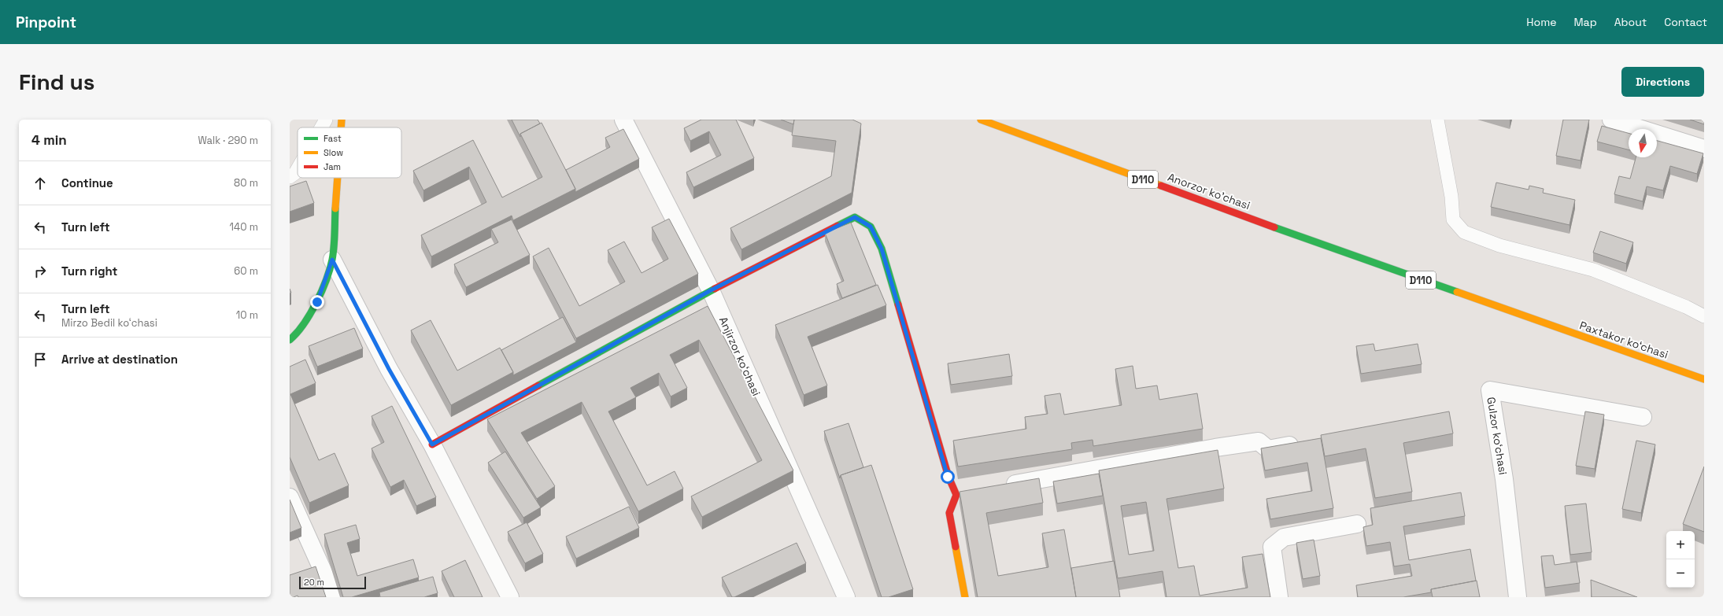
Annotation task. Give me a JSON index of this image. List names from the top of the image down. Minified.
{"streets":{"street":["D110","Anorzor ko'chasi","Paxtakor koʻchasi","Anjirzor koʻchasi","Gulzor koʻchasi"]},"crossings":[["Anorzor ko'chasi","Paxtakor koʻchasi"]],"legend":["Fast","Slow","Jam"],"scale_bar":"20 m","north":"bottom","page":{"header":"Pinpoint","nav":["Home","Map","About","Contact"],"buttons":"Directions","title":"Find us","heading":["4 min","Walk · 290 m"],"list":[["Continue","80 m"],["Turn left","140 m"],["Turn right","60 m"],["Turn left","Mirzo Bedil koʻchasi","10 m"],"Arrive at destination"],"map_buttons":["+","−"],"scale":"20 m"}}
